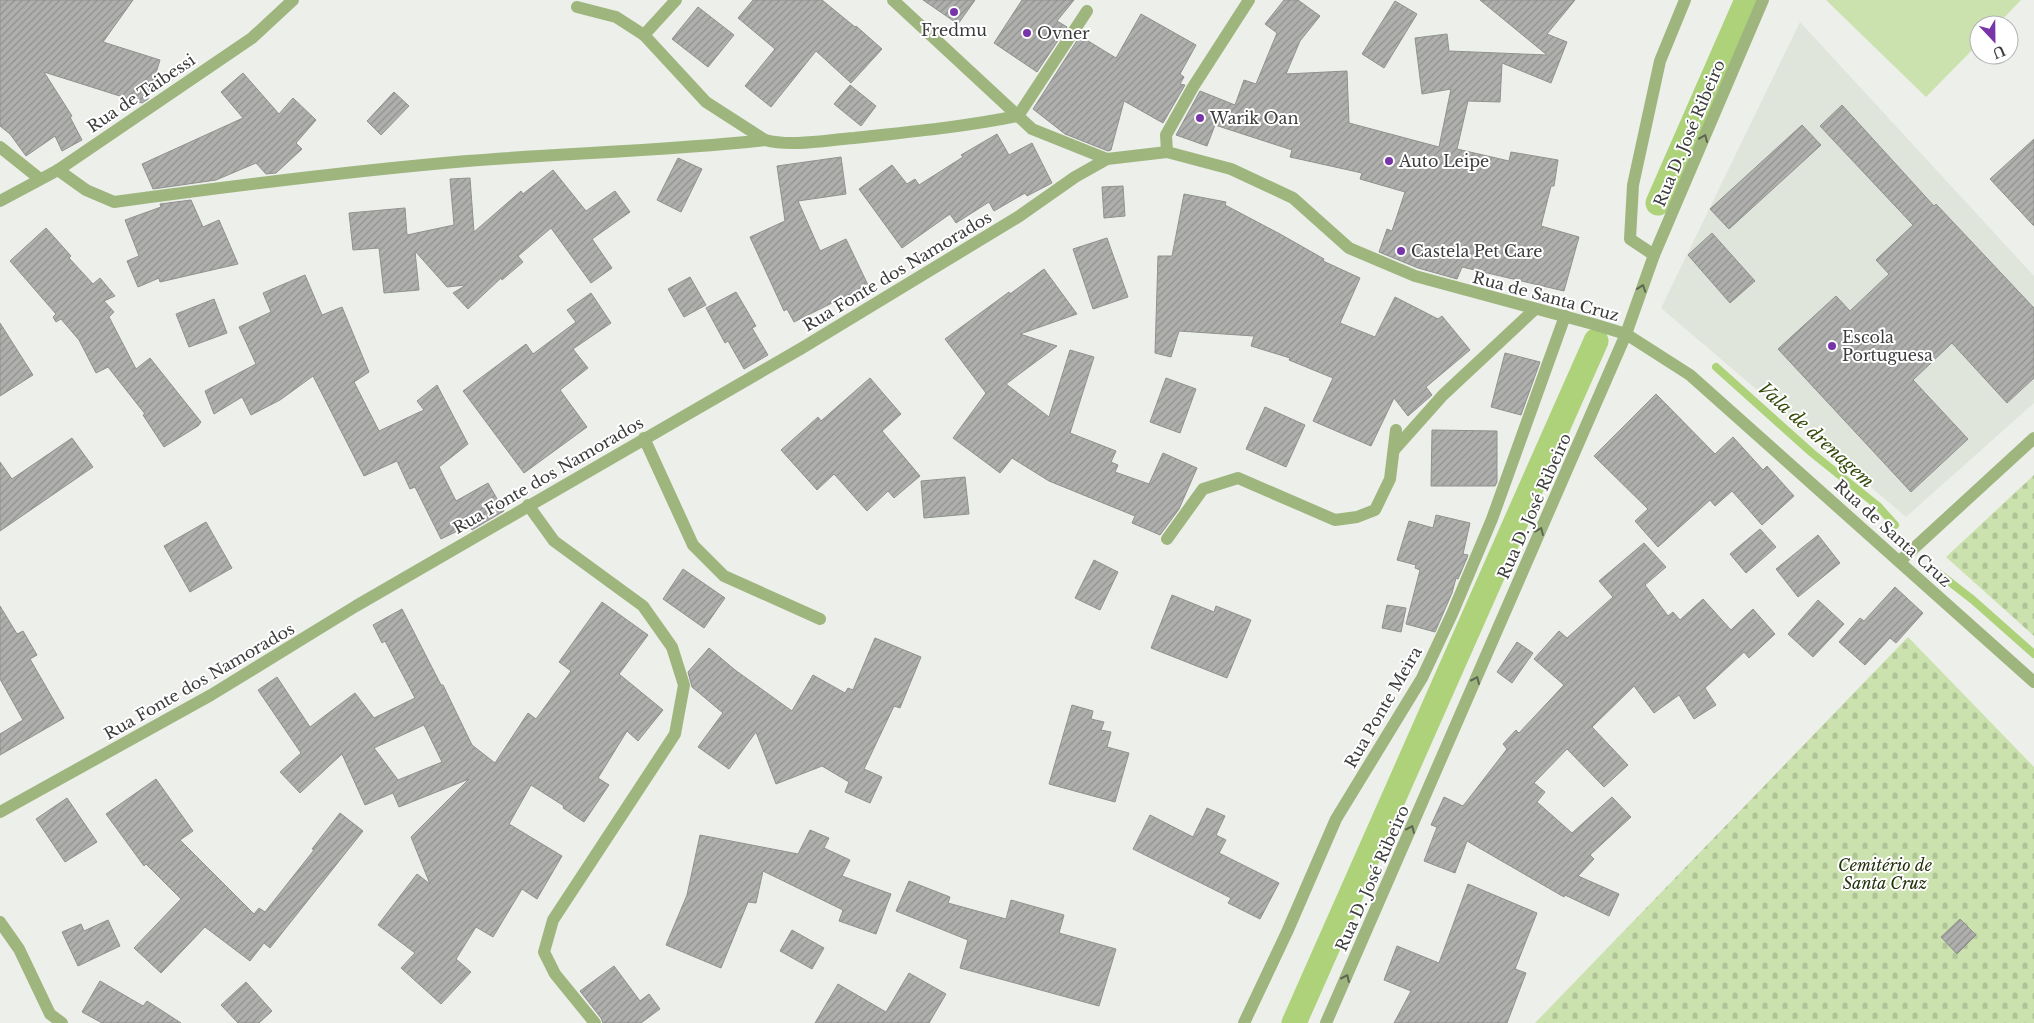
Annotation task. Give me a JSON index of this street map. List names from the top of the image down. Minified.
{"streets":{"street":["Rua de Taibessi","Rua D. José Ribeiro","Rua Fonte dos Namorados","Rua de Santa Cruz","Rua Ponte Meira"]},"crossings":[["Rua D. José Ribeiro","Rua de Santa Cruz"],["Rua Fonte dos Namorados","Rua de Santa Cruz"],["Rua de Santa Cruz","Rua Ponte Meira"]],"one_way":["Rua D. José Ribeiro"],"water":["Vala de drenagem"],"parks":["Cemitério de Santa Cruz"],"places":["Fredmu","Ovner","Warik Oan","Auto Leipe","Castela Pet Care","Escola Portuguesa"],"north":"bottom"}
